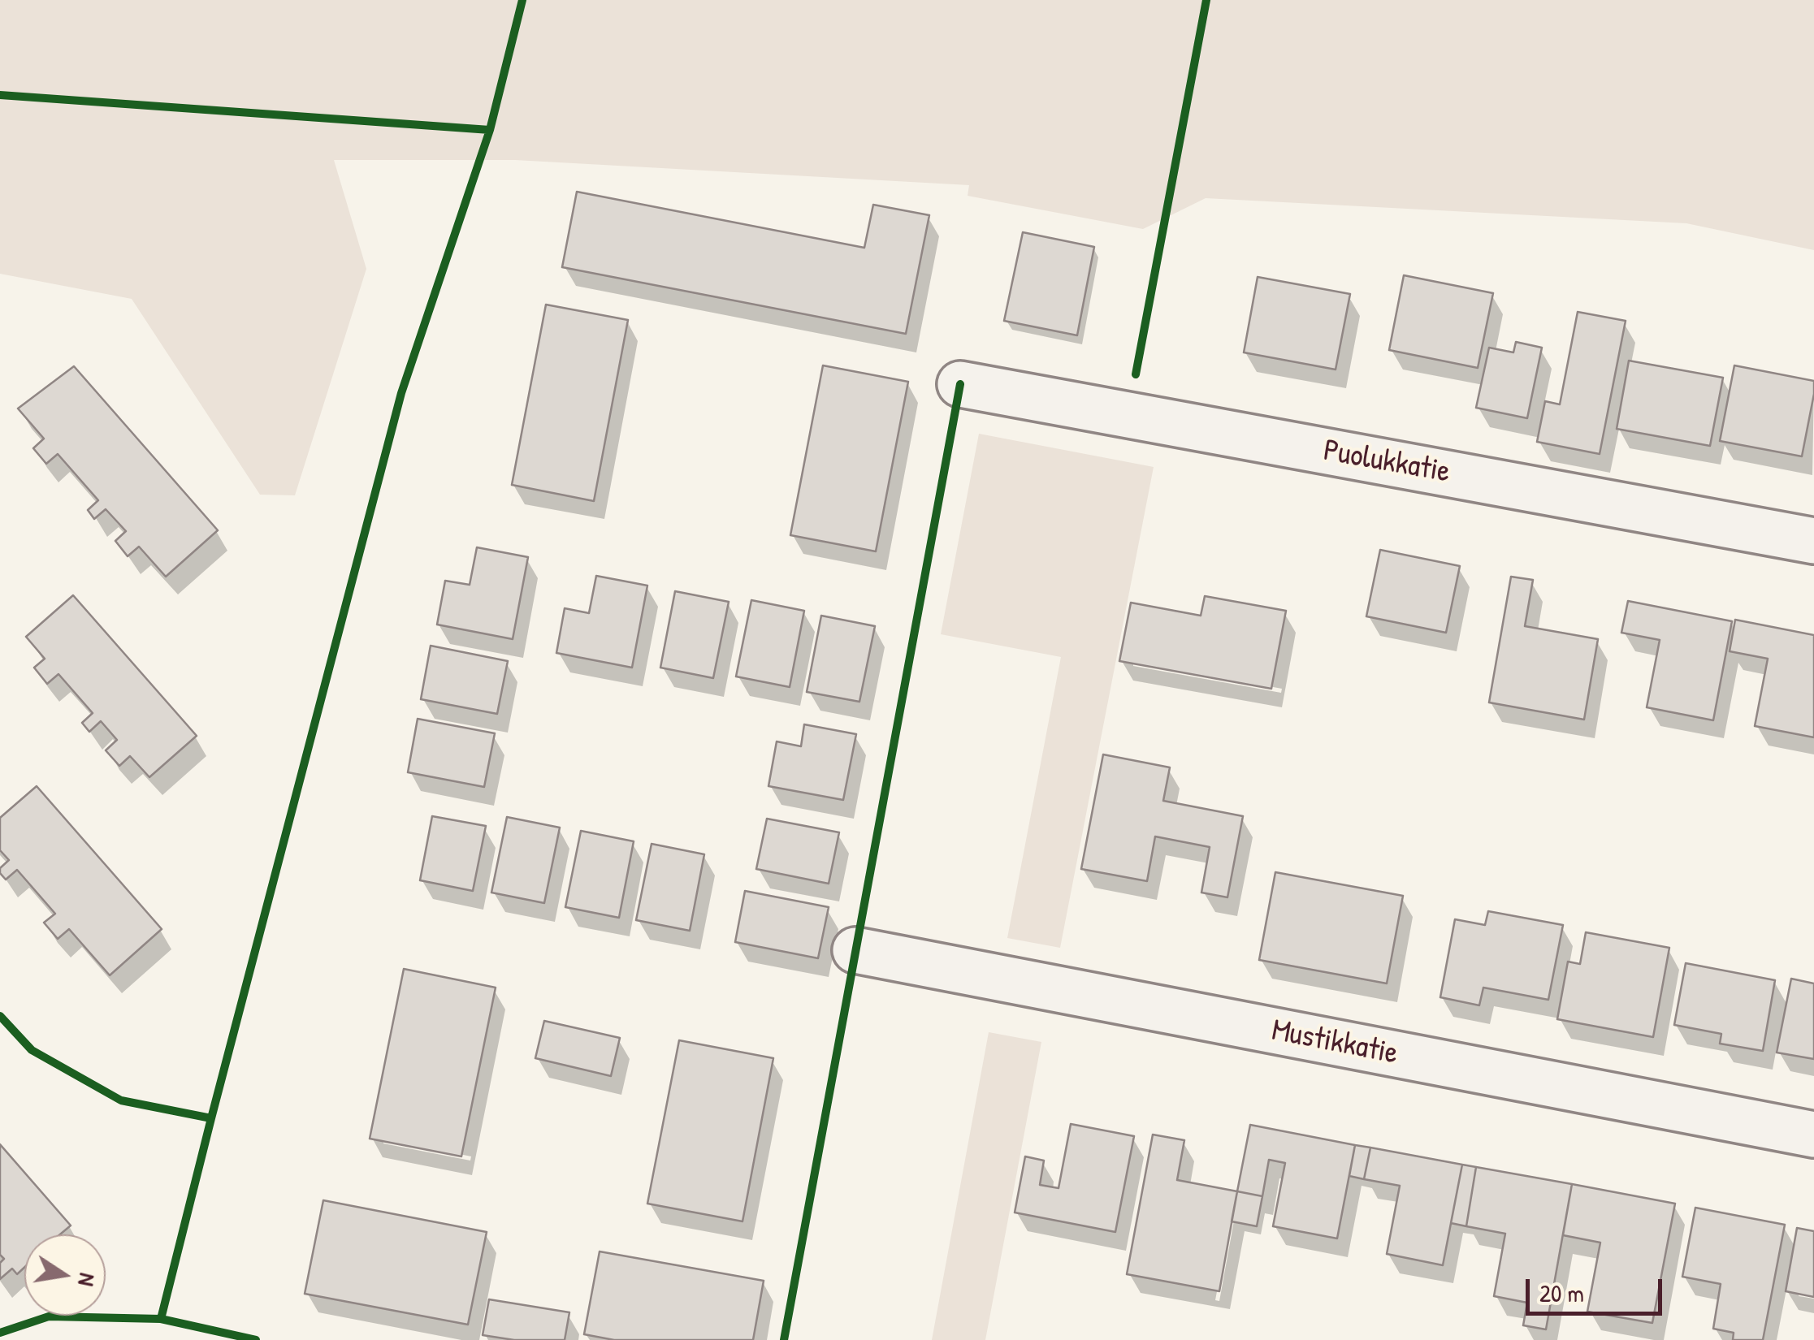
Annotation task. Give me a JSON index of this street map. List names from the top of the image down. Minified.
{"streets":{"street":["Puolukkatie","Mustikkatie"]},"scale_bar":"20 m","north":"right"}
